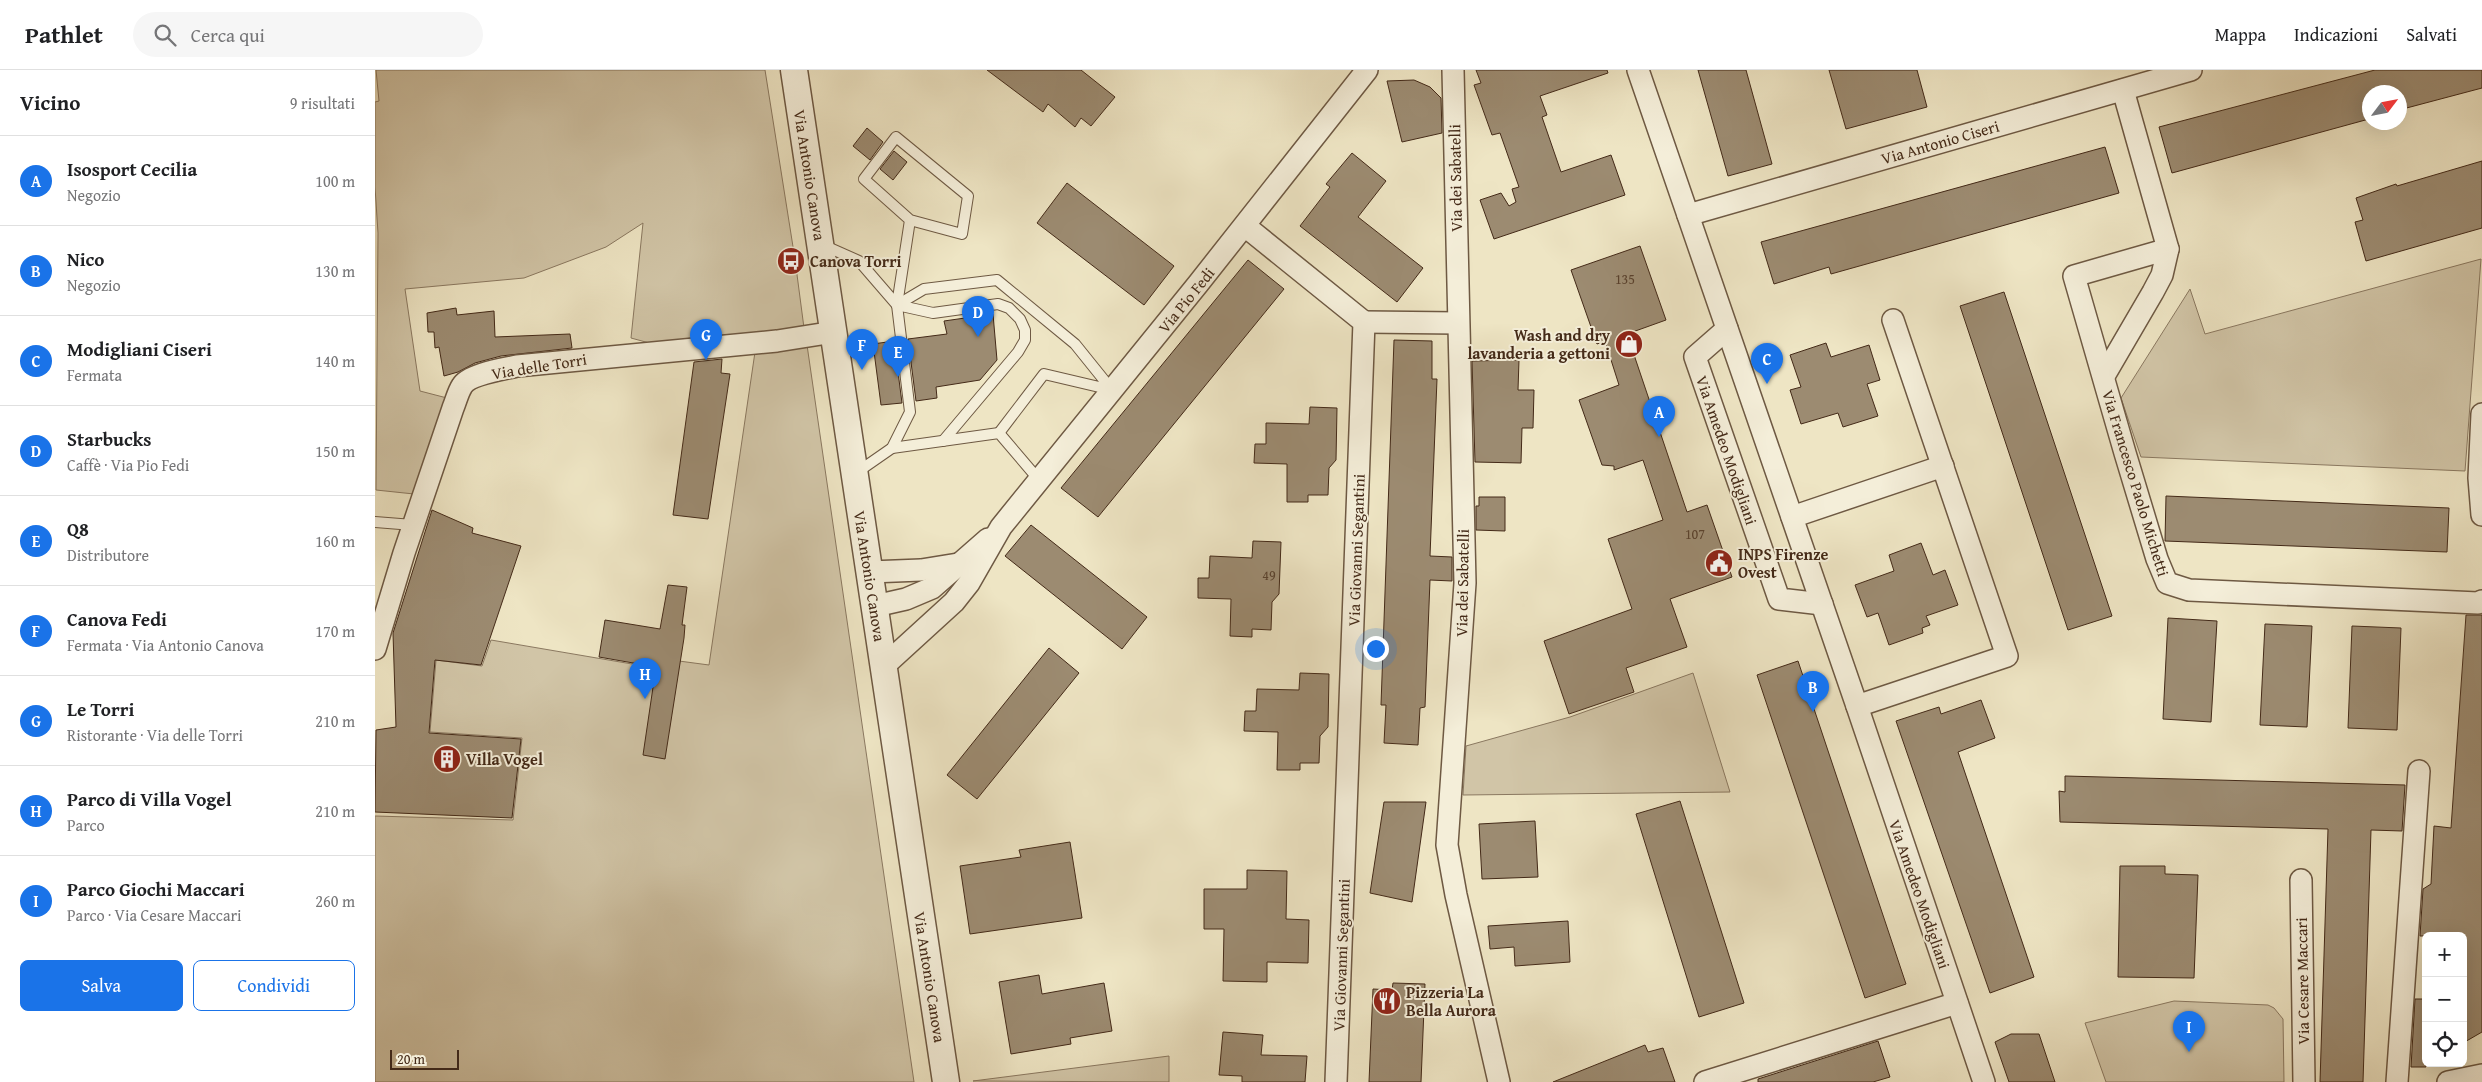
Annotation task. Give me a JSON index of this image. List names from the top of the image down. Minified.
{"streets":{"street":["Via Antonio Ciseri","Via Antonio Canova","Via dei Sabatelli","Via Pio Fedi","Via delle Torri","Via Amedeo Modigliani","Via Francesco Paolo Michetti","Via Giovanni Segantini","Via Cesare Maccari"]},"crossings":[["Via Antonio Ciseri","Via Amedeo Modigliani"],["Via Antonio Ciseri","Via Francesco Paolo Michetti"],["Via Antonio Canova","Via Pio Fedi"],["Via Antonio Canova","Via delle Torri"]],"places":{"bus stop":["Canova Torri"],"shop":["Wash and dry lavanderia a gettoni"],"public building":["INPS Firenze Ovest"],"building":["Villa Vogel"],"restaurant":["Pizzeria La Bella Aurora"]},"house_numbers":["135","107","49"],"scale_bar":"20 m","north":"top right","page":{"header":"Pathlet","search":"Cerca qui","nav":["Mappa","Indicazioni","Salvati"],"heading":["Vicino","9 risultati"],"list":[{"mark":"A","name":"Isosport Cecilia","note":"Negozio","value":"100 m"},{"mark":"B","name":"Nico","note":"Negozio","value":"130 m"},{"mark":"C","name":"Modigliani Ciseri","note":"Fermata","value":"140 m"},{"mark":"D","name":"Starbucks","note":"Caffè · Via Pio Fedi","value":"150 m"},{"mark":"E","name":"Q8","note":"Distributore","value":"160 m"},{"mark":"F","name":"Canova Fedi","note":"Fermata · Via Antonio Canova","value":"170 m"},{"mark":"G","name":"Le Torri","note":"Ristorante · Via delle Torri","value":"210 m"},{"mark":"H","name":"Parco di Villa Vogel","note":"Parco","value":"210 m"},{"mark":"I","name":"Parco Giochi Maccari","note":"Parco · Via Cesare Maccari","value":"260 m"}],"pins":["D","G","F","E","C","A","H","B","I"],"map_buttons":["+","−"],"buttons":["Salva","Condividi"],"scale":"20 m"}}
